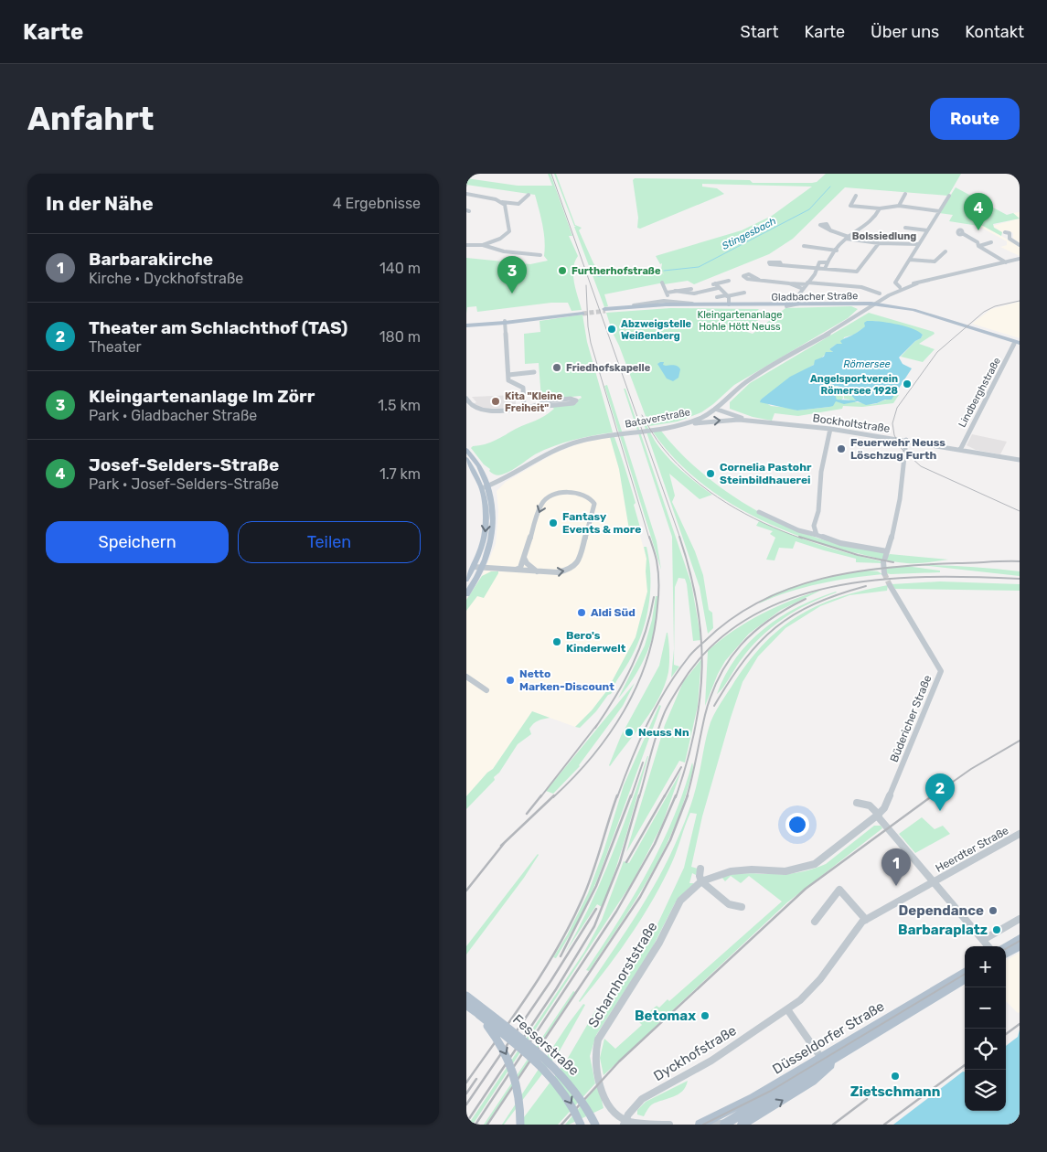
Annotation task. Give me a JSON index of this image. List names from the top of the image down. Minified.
{"streets":{"main road":["Gladbacher Straße","Düsseldorfer Straße","Fesserstraße"],"street":["Lindberghstraße","Bataverstraße","Bockholtstraße","Büdericher Straße","Heerdter Straße","Scharnhorststraße","Dyckhofstraße"]},"crossings":[["Gladbacher Straße","Lindberghstraße"],["Gladbacher Straße","Bataverstraße"],["Lindberghstraße","Bockholtstraße"],["Bataverstraße","Bockholtstraße"],["Büdericher Straße","Scharnhorststraße"],["Heerdter Straße","Dyckhofstraße"],["Scharnhorststraße","Dyckhofstraße"]],"districts":["Bolssiedlung"],"water":["Stingesbach","Römersee"],"parks":["Kleingartenanlage Hohle Hött Neuss"],"places":["Furtherhofstraße","Abzweigstelle Weißenberg","Friedhofskapelle","Angelsportverein Römersee 1928","Kita \"Kleine Freiheit\"","Feuerwehr Neuss Löschzug Furth","Cornelia Pastohr Steinbildhauerei","Fantasy Events & more","Aldi Süd","Bero's Kinderwelt","Netto Marken-Discount","Neuss Nn","Dependance","Barbaraplatz","Betomax","Zietschmann"],"page":{"header":"Karte","nav":["Start","Karte","Über uns","Kontakt"],"buttons":["Route",["Speichern","Teilen"]],"title":"Anfahrt","heading":["In der Nähe","4 Ergebnisse"],"pins":["4","3","2","1"],"list":[{"mark":"1","name":"Barbarakirche","note":"Kirche · Dyckhofstraße","value":"140 m"},{"mark":"2","name":"Theater am Schlachthof (TAS)","note":"Theater","value":"180 m"},{"mark":"3","name":"Kleingartenanlage Im Zörr","note":"Park · Gladbacher Straße","value":"1.5 km"},{"mark":"4","name":"Josef-Selders-Straße","note":"Park · Josef-Selders-Straße","value":"1.7 km"}],"map_buttons":["+","−"]}}
